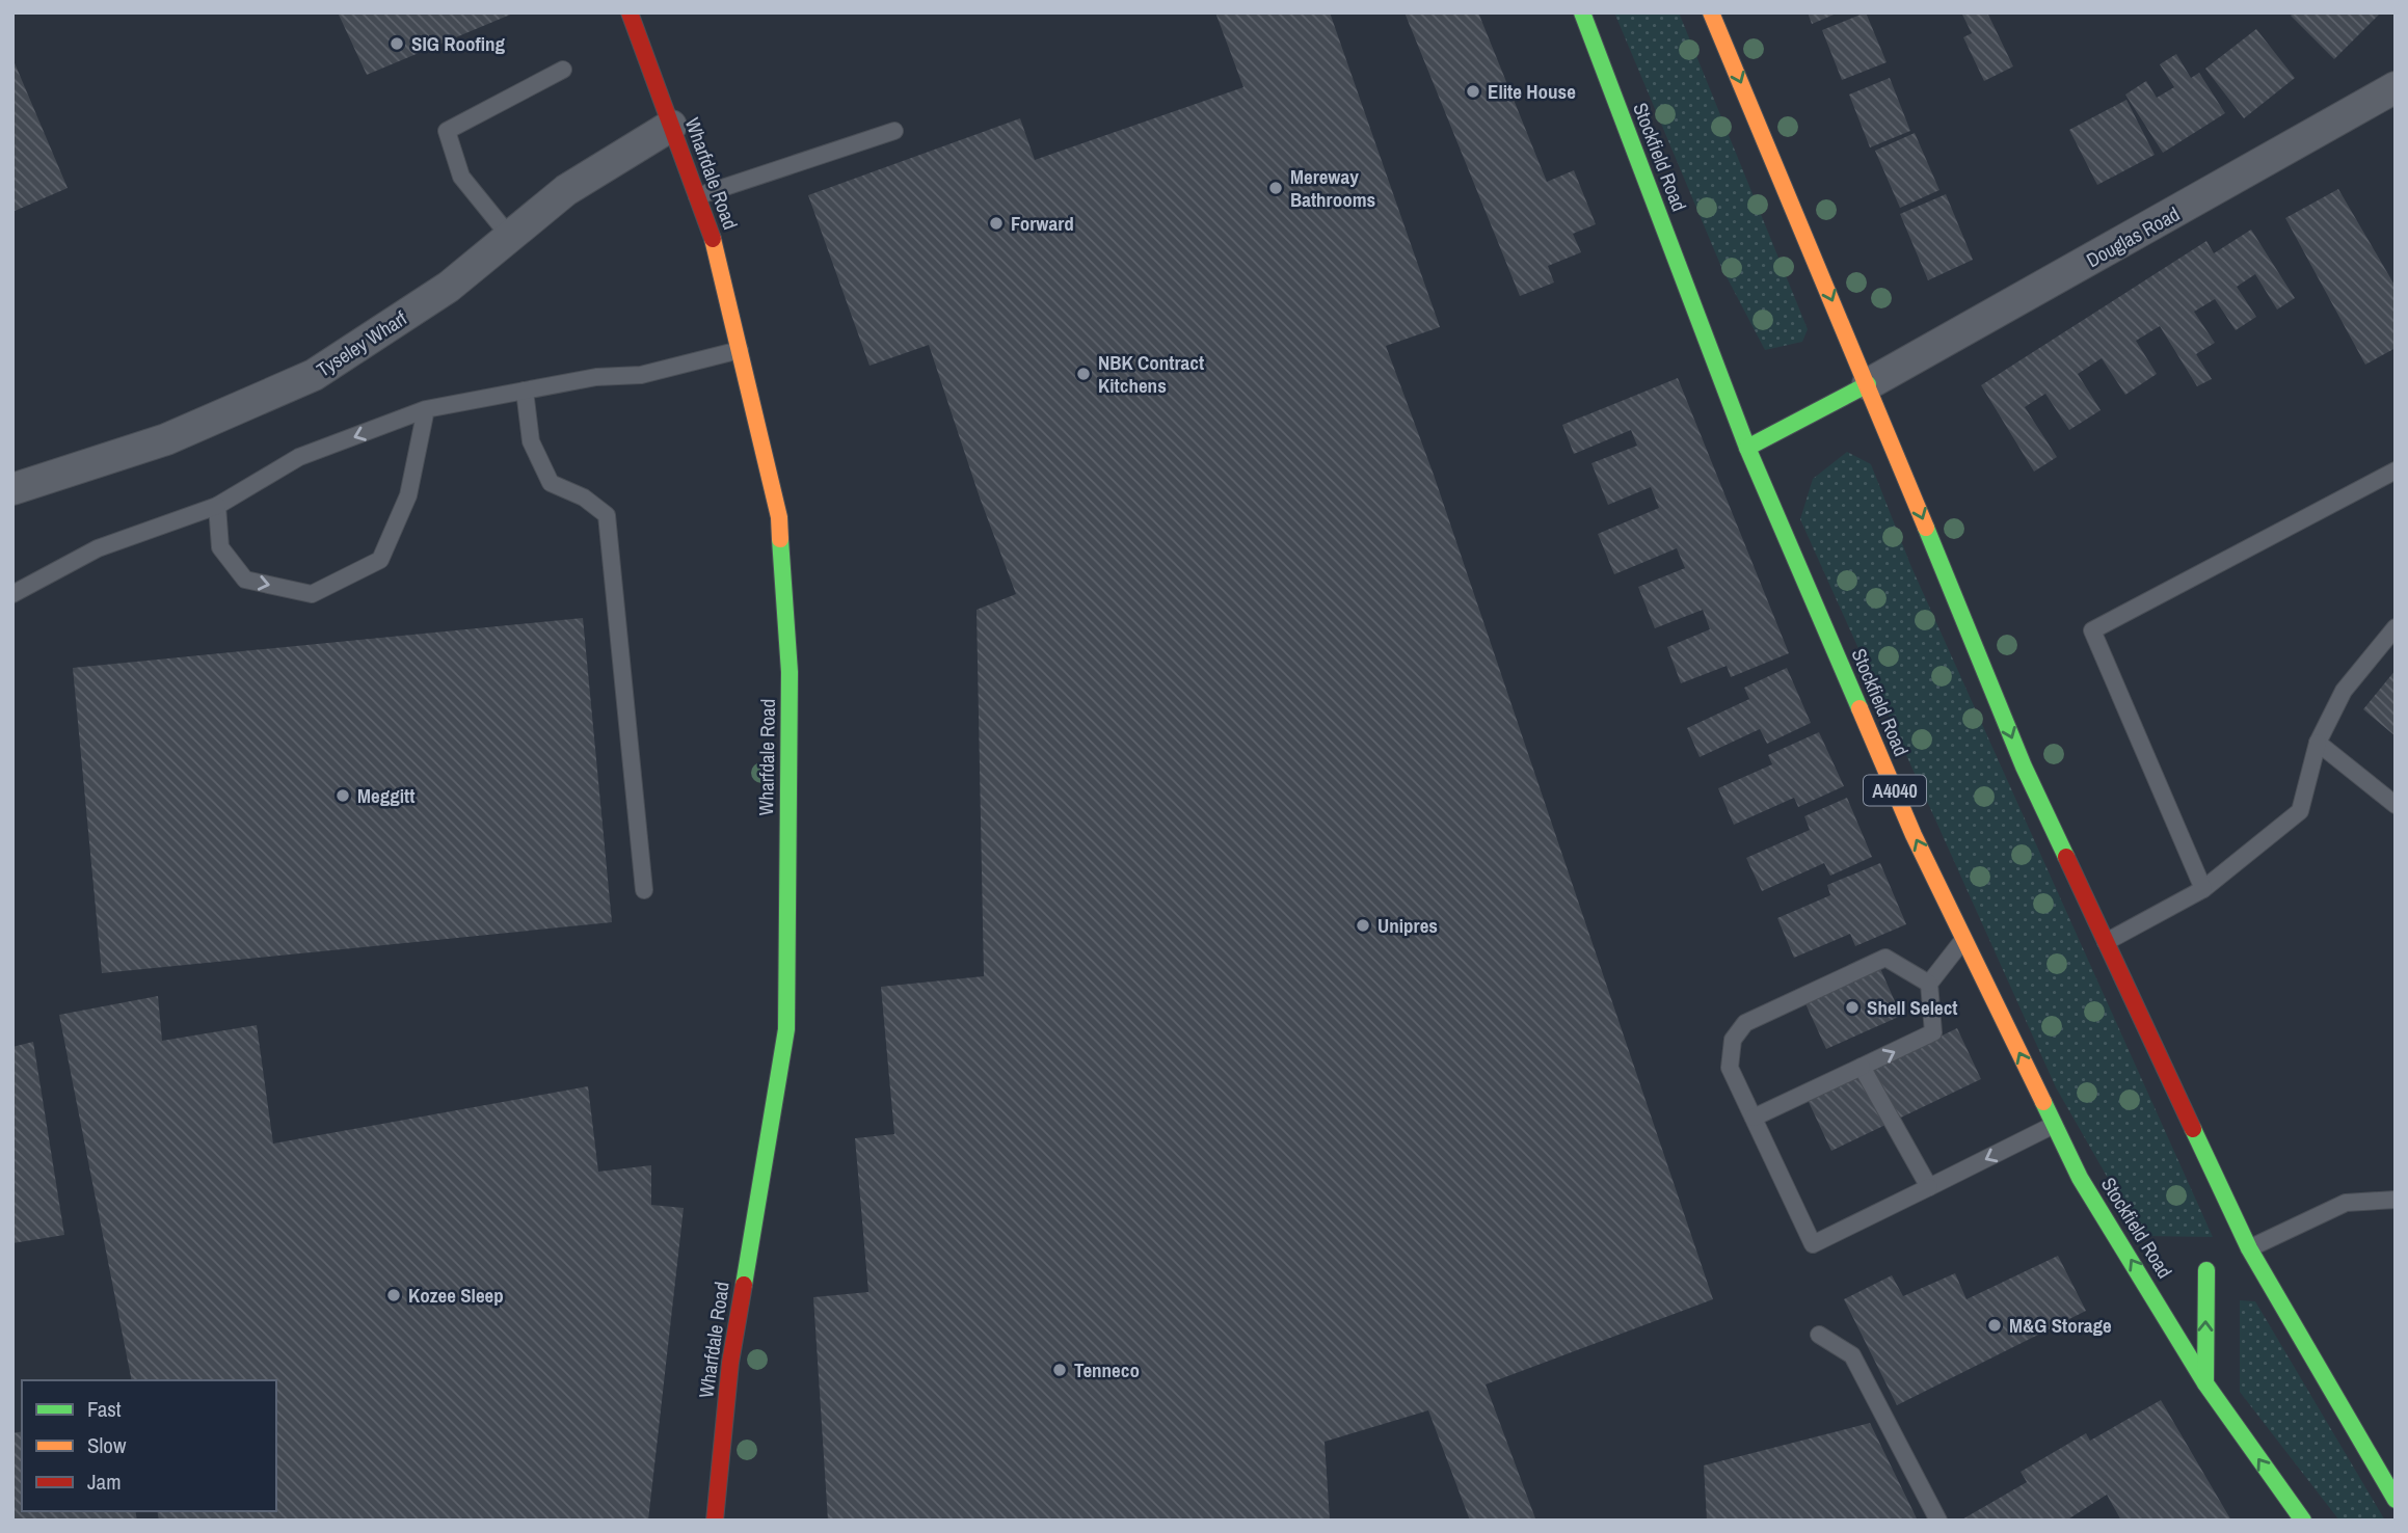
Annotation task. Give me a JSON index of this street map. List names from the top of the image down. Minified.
{"streets":{"main road":["Stockfield Road","Wharfdale Road","A4040"],"street":["Douglas Road","Tyseley Wharf"]},"crossings":[["Wharfdale Road","Tyseley Wharf"]],"places":["SIG Roofing","Elite House","Mereway Bathrooms","Forward","NBK Contract Kitchens","Meggitt","Unipres","Shell Select","Kozee Sleep","M&G Storage","Tenneco"],"legend":["Fast","Slow","Jam"]}
